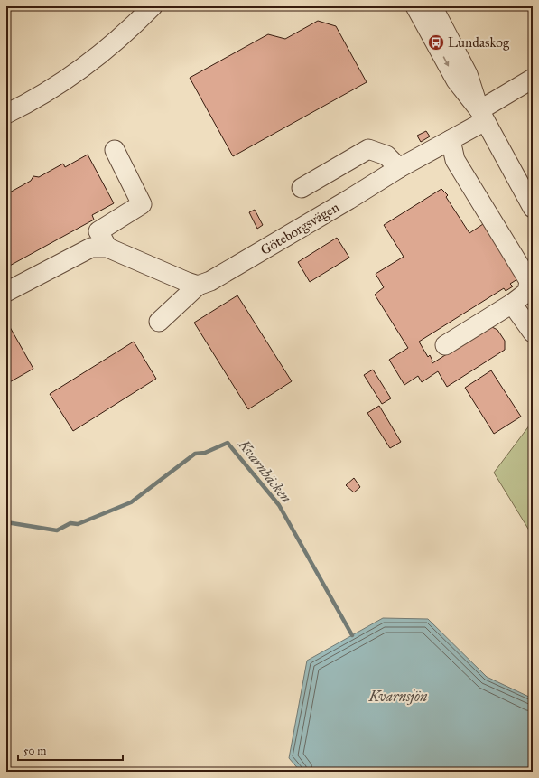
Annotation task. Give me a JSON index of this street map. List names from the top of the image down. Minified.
{"streets":{"street":["Göteborgsvägen"]},"water":["Kvarnbäcken","Kvarnsjön"],"places":{"bus stop":["Lundaskog"]},"scale_bar":"50 m"}
